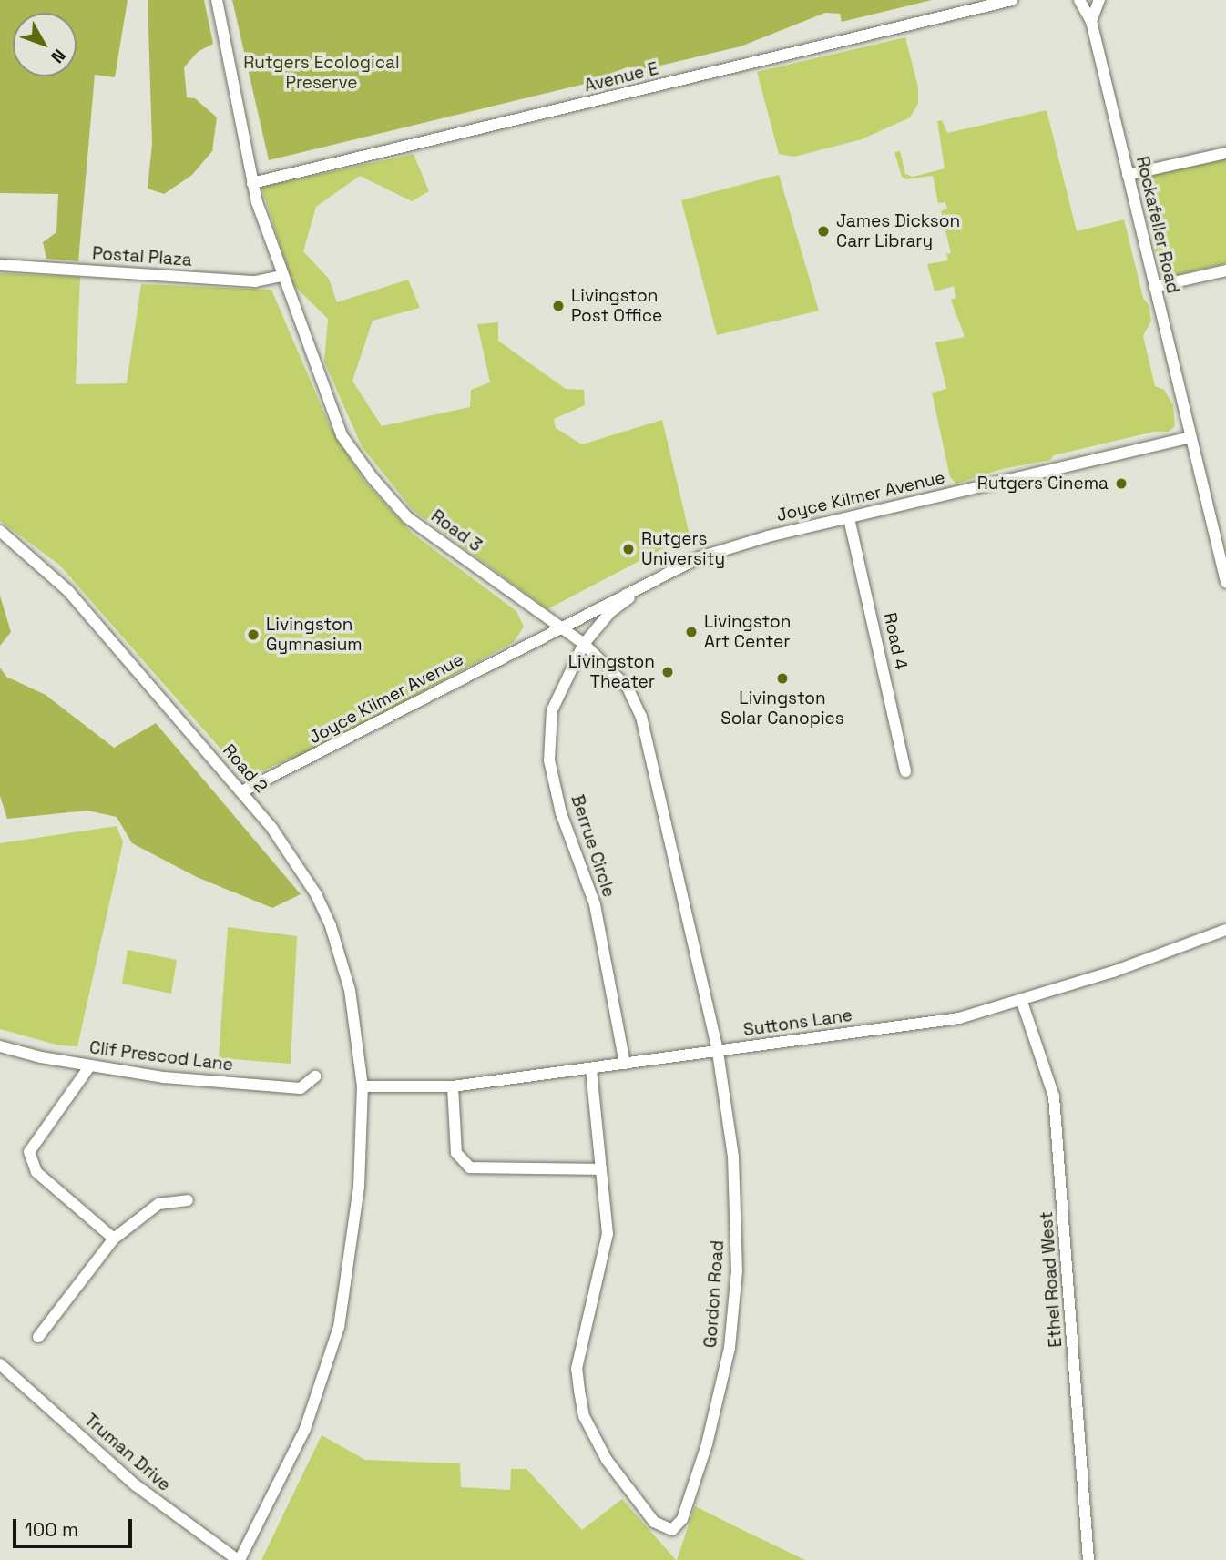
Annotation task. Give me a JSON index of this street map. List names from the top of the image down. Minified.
{"streets":{"street":["Avenue E","Rockafeller Road","Postal Plaza","Joyce Kilmer Avenue","Road 3","Road 4","Road 2","Berrue Circle","Suttons Lane","Clif Prescod Lane","Ethel Road West","Gordon Road","Truman Drive"]},"crossings":[["Avenue E","Road 3"],["Rockafeller Road","Joyce Kilmer Avenue"],["Postal Plaza","Road 3"],["Joyce Kilmer Avenue","Road 3"],["Joyce Kilmer Avenue","Road 4"],["Joyce Kilmer Avenue","Road 2"],["Joyce Kilmer Avenue","Berrue Circle"],["Road 3","Berrue Circle"],["Road 3","Suttons Lane"],["Road 3","Gordon Road"],["Road 2","Suttons Lane"],["Road 2","Truman Drive"],["Berrue Circle","Suttons Lane"],["Suttons Lane","Ethel Road West"],["Suttons Lane","Gordon Road"]],"parks":["Rutgers Ecological Preserve"],"places":["James Dickson Carr Library","Livingston Post Office","Rutgers Cinema","Rutgers University","Livingston Art Center","Livingston Gymnasium","Livingston Theater","Livingston Solar Canopies"],"scale_bar":"100 m","north":"bottom right"}
